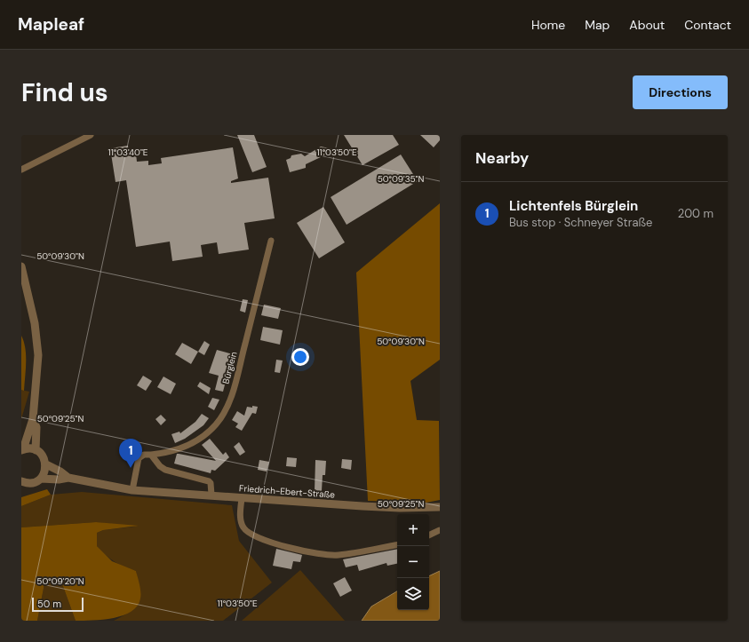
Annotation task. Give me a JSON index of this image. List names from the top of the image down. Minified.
{"streets":{"street":["Bürglein","Friedrich-Ebert-Straße"]},"scale_bar":"50 m","page":{"header":"Mapleaf","nav":["Home","Map","About","Contact"],"buttons":"Directions","title":"Find us","heading":"Nearby","list":[{"mark":"1","name":"Lichtenfels Bürglein","note":"Bus stop · Schneyer Straße","value":"200 m"}],"pins":"1","map_buttons":["+","−"],"scale":"50 m"},"coordinates":["11°03'40\"E","11°03'50\"E","50°09'35\"N","50°09'30\"N","50°09'25\"N","50°09'20\"N"]}
